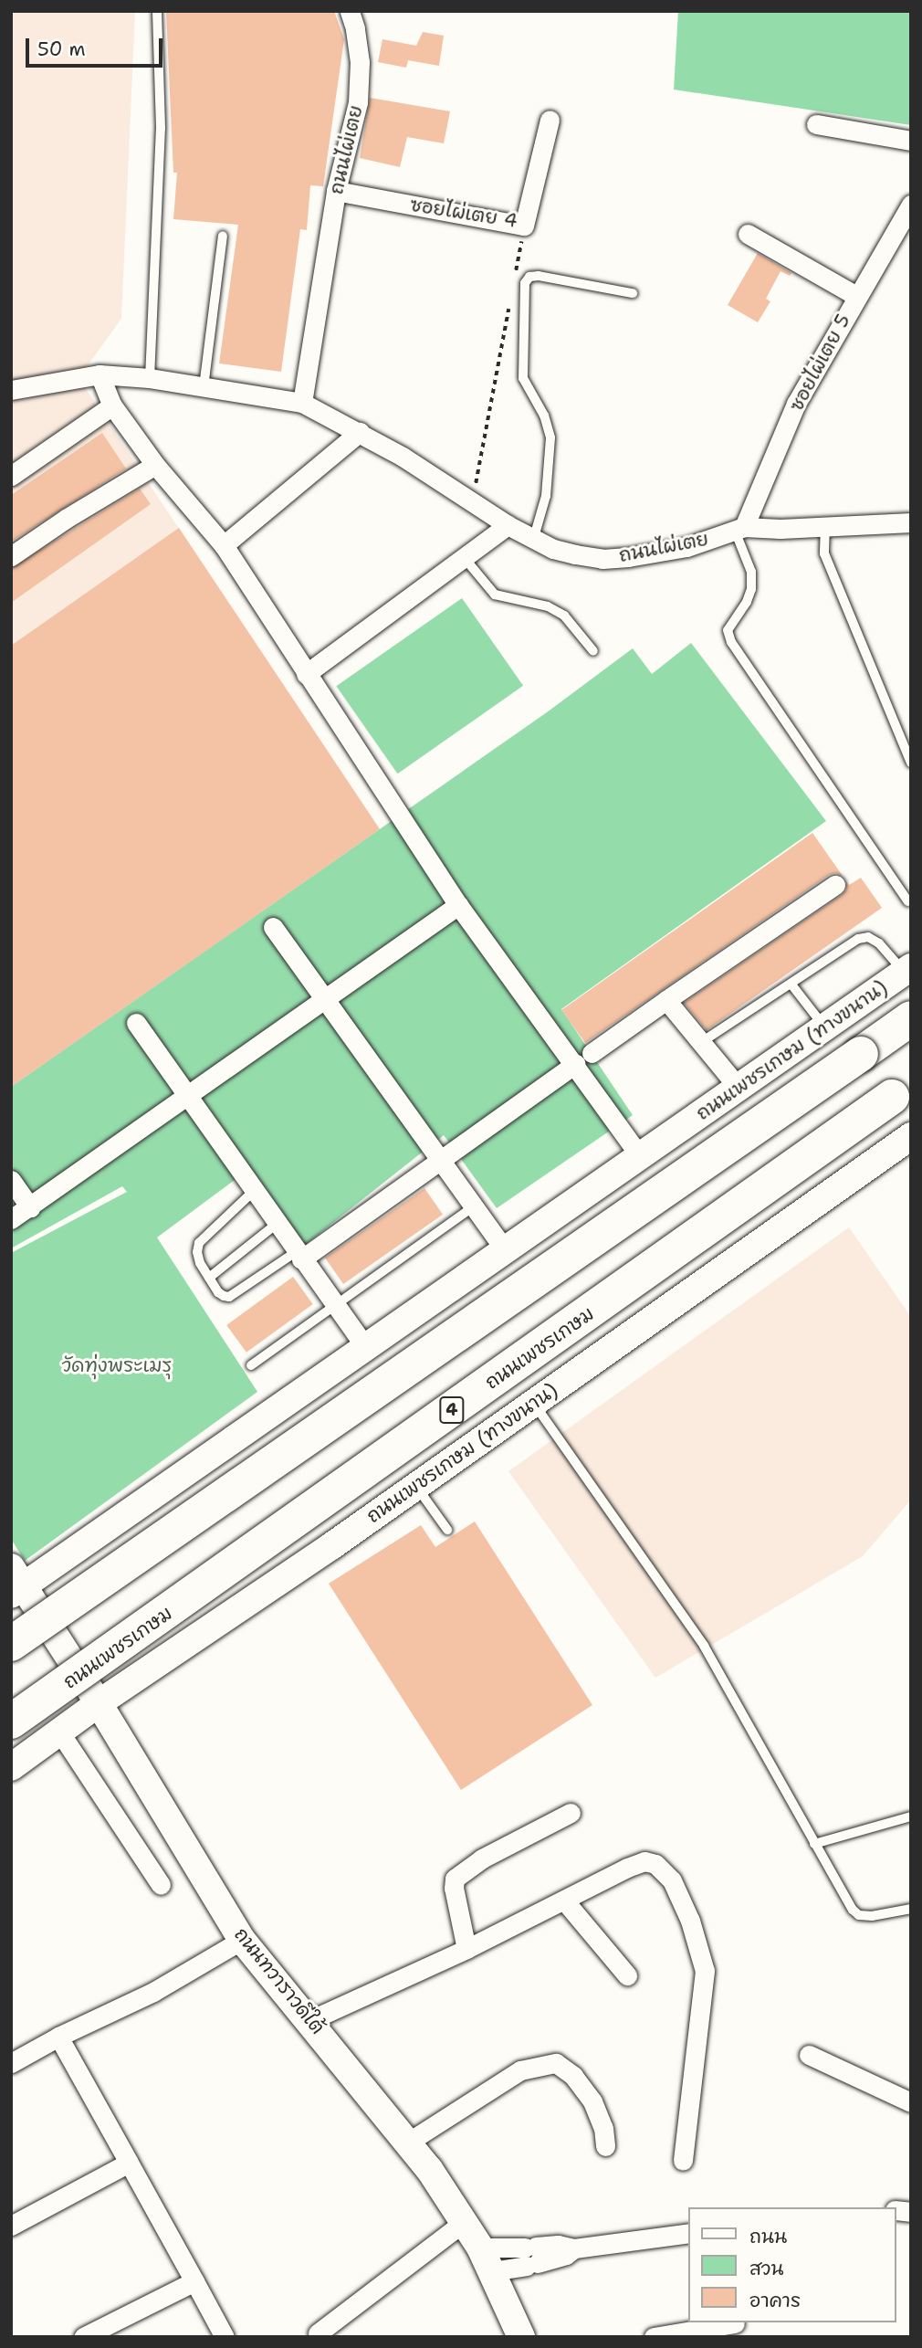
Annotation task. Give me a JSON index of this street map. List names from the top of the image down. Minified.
{"streets":{"highway":["ถนนเพชรเกษม","4"],"main road":["ถนนเพชรเกษม (ทางขนาน)","ถนนทวาราวดีใต้"],"street":["ถนนไผ่เตย","ซอยไผ่เตย 4","ซอยไผ่เตย 5"]},"crossings":[["ถนนไผ่เตย","ซอยไผ่เตย 4"],["ถนนไผ่เตย","ซอยไผ่เตย 5"],["ถนนเพชรเกษม (ทางขนาน)","ถนนทวาราวดีใต้"]],"parks":["วัดทุ่งพระเมรุ"],"legend":["ถนน","สวน","อาคาร"],"scale_bar":"50 m"}
